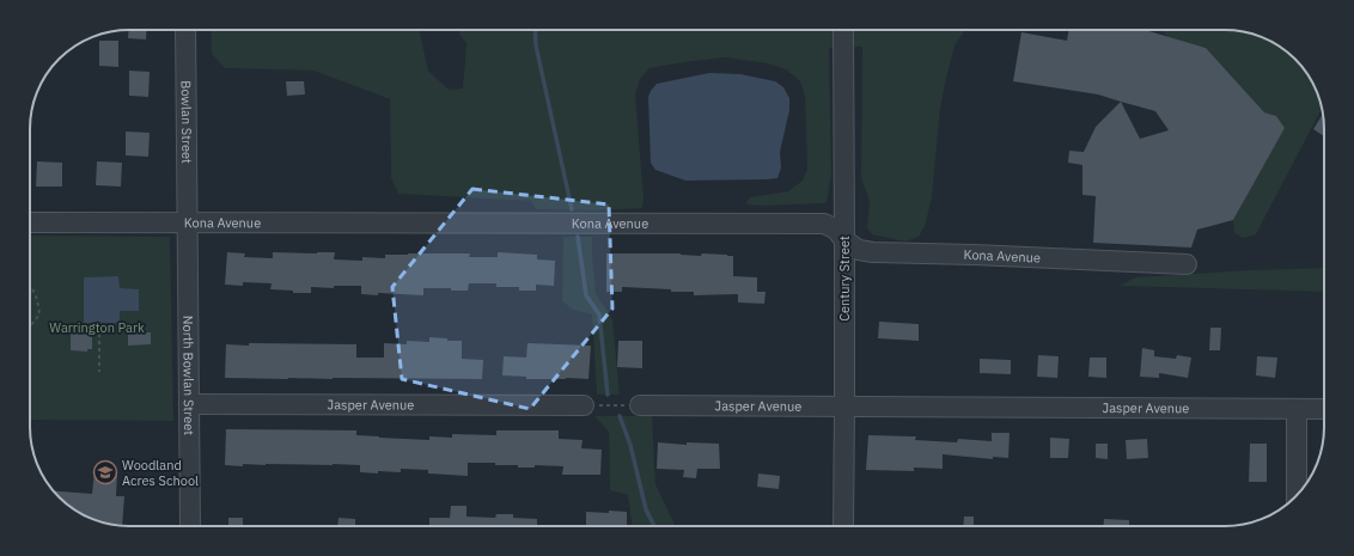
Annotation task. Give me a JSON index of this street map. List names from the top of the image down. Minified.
{"streets":{"street":["Bowlan Street","Kona Avenue","Century Street","North Bowlan Street","Jasper Avenue"]},"crossings":[["Bowlan Street","Kona Avenue"],["Bowlan Street","North Bowlan Street"],["Kona Avenue","Century Street"],["Kona Avenue","North Bowlan Street"],["Century Street","Jasper Avenue"],["North Bowlan Street","Jasper Avenue"]],"parks":["Warrington Park"],"places":{"school or university":["Woodland Acres School"]}}
